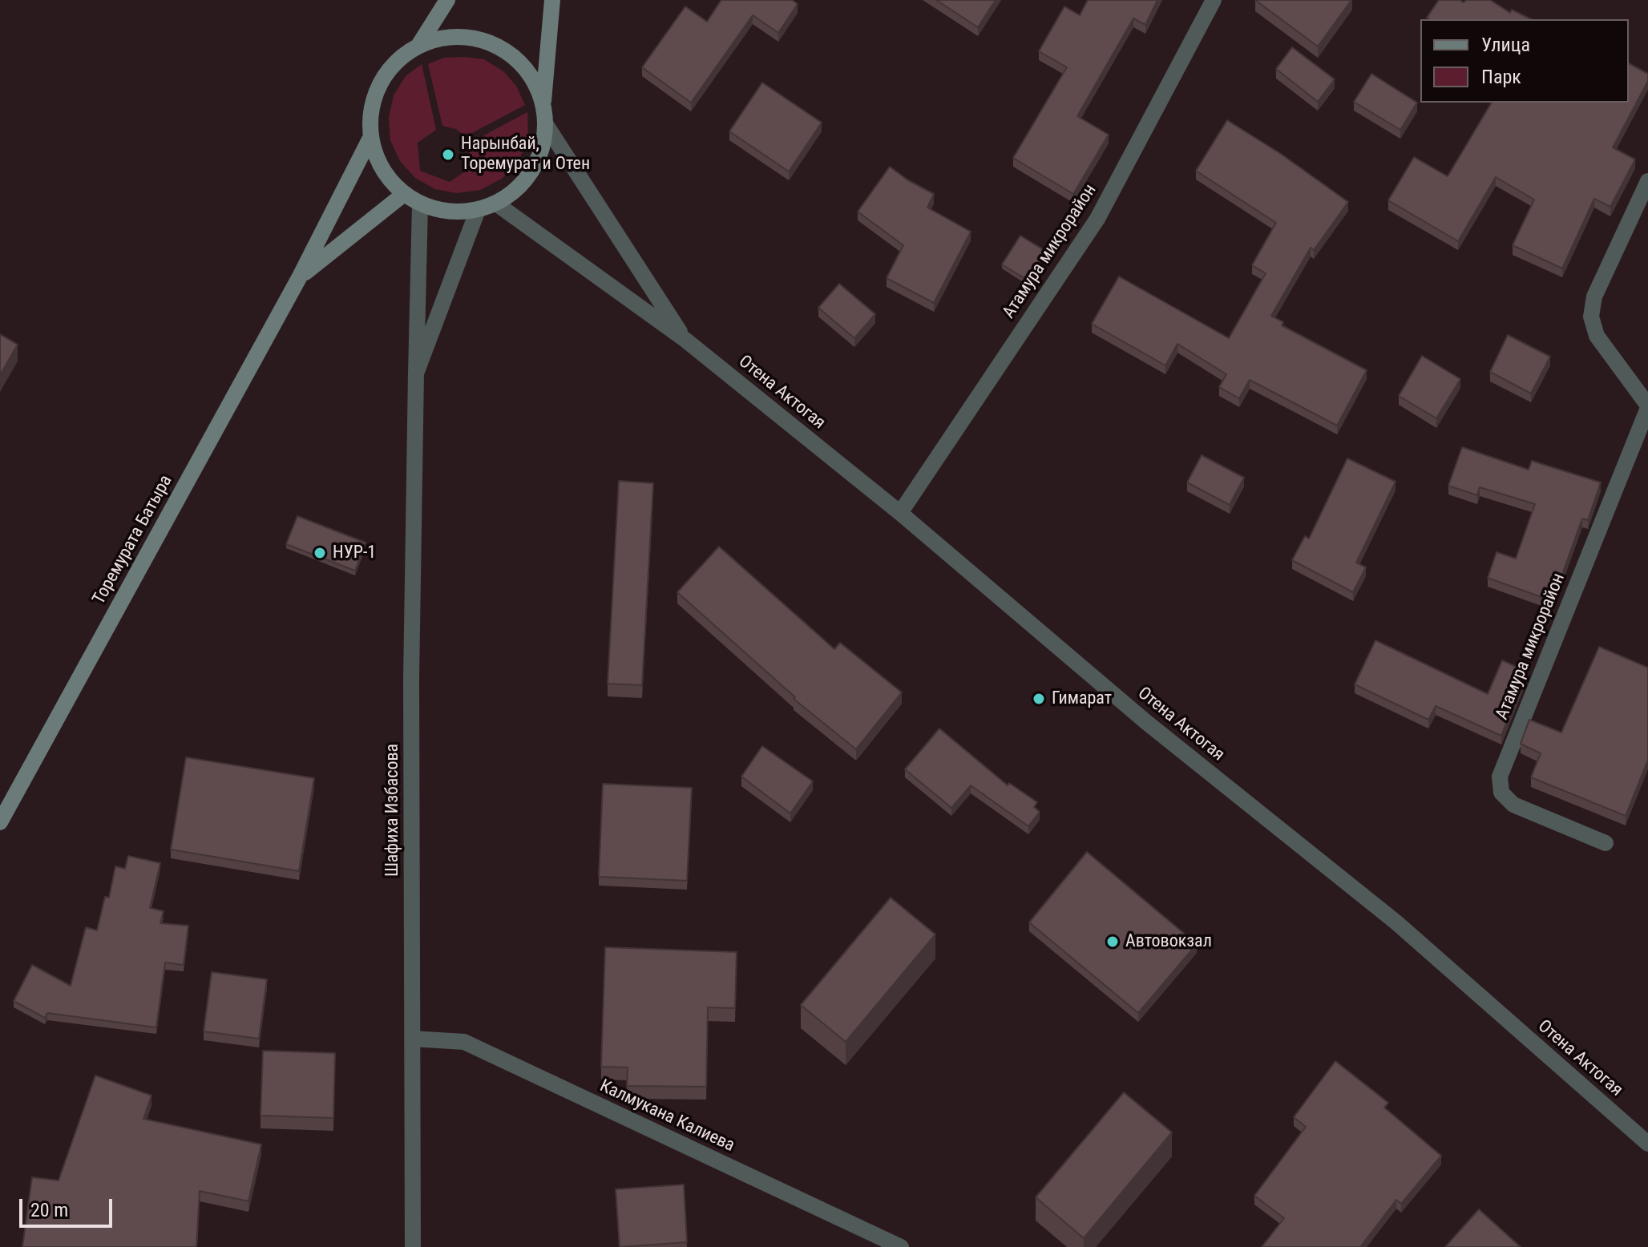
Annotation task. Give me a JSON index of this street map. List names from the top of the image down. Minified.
{"streets":{"street":["Атамура микрорайон","Отена Актогая","Торемурата Батыра","Шафиха Избасова","Калмукана Калиева"]},"crossings":[["Атамура микрорайон","Отена Актогая"],["Отена Актогая","Торемурата Батыра"],["Отена Актогая","Шафиха Избасова"],["Торемурата Батыра","Шафиха Избасова"],["Шафиха Избасова","Калмукана Калиева"]],"places":["Нарынбай, Торемурат и Отен","НУР-1","Гимарат","Автовокзал"],"legend":["Улица","Парк"],"scale_bar":"20 m"}
